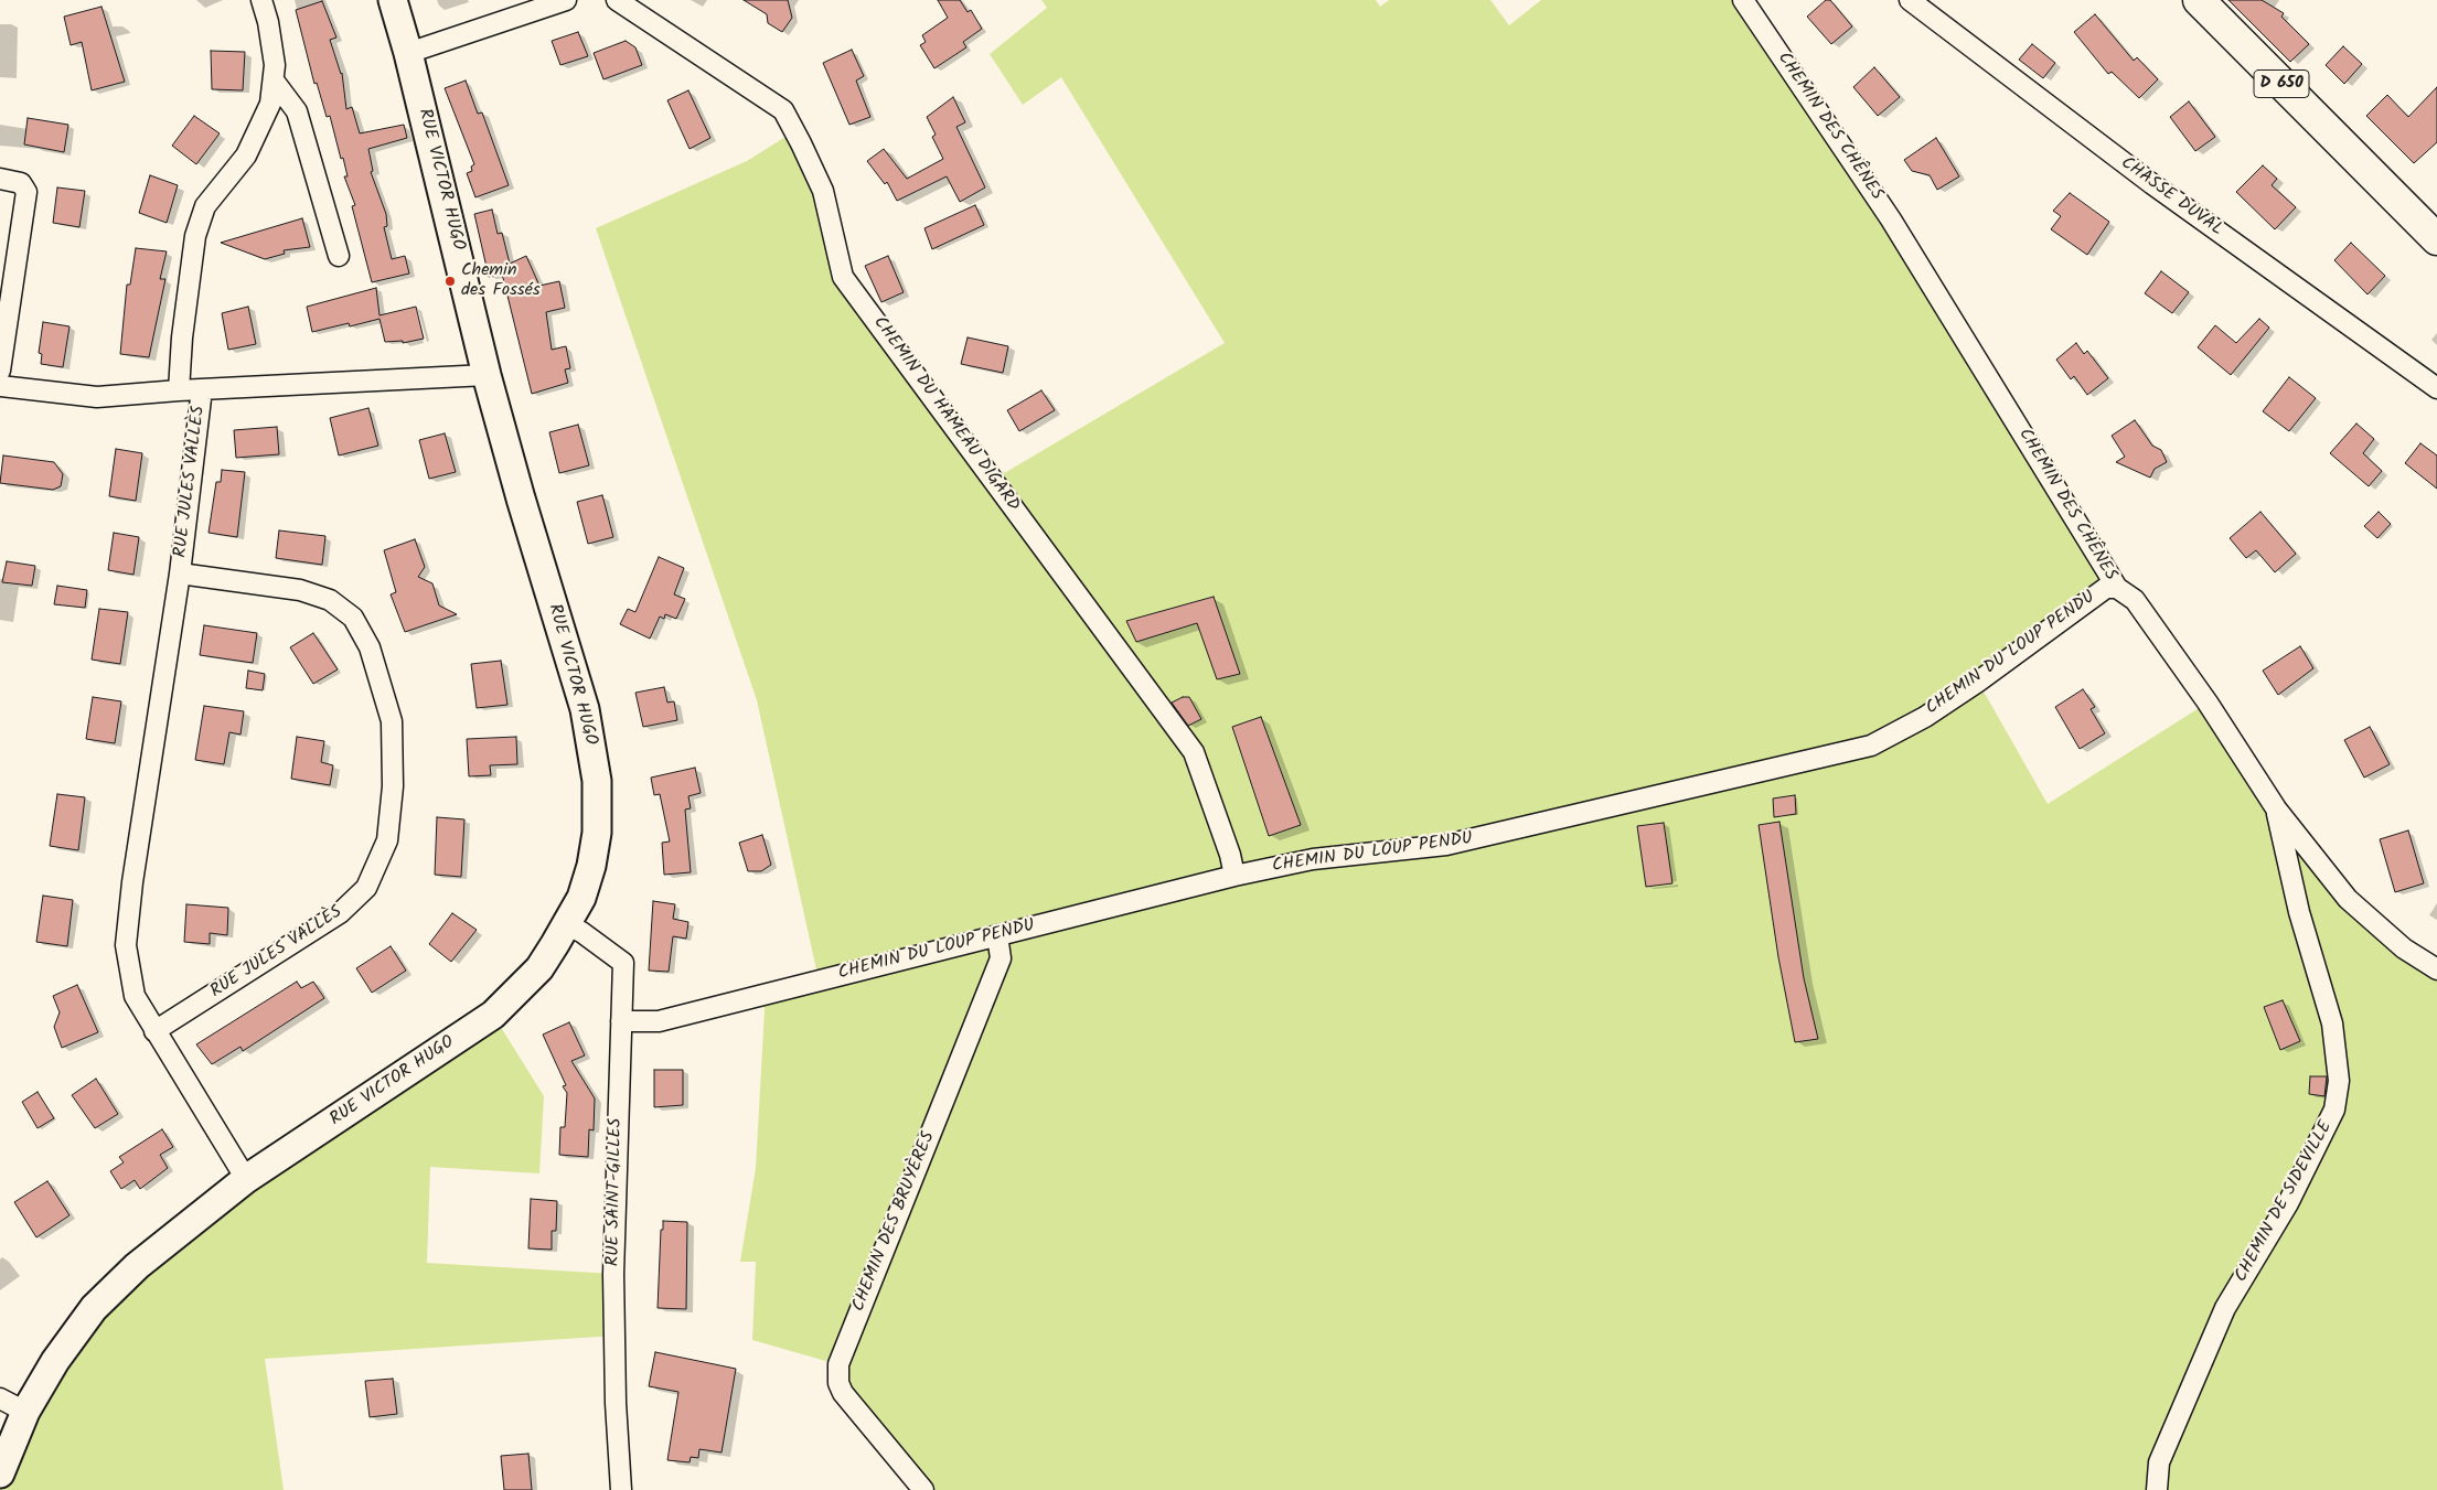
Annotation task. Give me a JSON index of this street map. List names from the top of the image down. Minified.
{"streets":{"main road":["D 650","RUE VICTOR HUGO"],"street":["CHEMIN DES CHÊNES","CHASSE DUVAL","CHEMIN DU HAMEAU DIGARD","RUE JULES VALLÈS","CHEMIN DU LOUP PENDU","RUE SAINT-GILLES","CHEMIN DE SIDEVILLE","CHEMIN DES BRUYÈRES"]},"crossings":[["CHEMIN DES CHÊNES","CHEMIN DU LOUP PENDU"],["CHEMIN DES CHÊNES","CHEMIN DE SIDEVILLE"],["RUE VICTOR HUGO","RUE JULES VALLÈS"],["RUE VICTOR HUGO","RUE SAINT-GILLES"],["CHEMIN DU HAMEAU DIGARD","CHEMIN DU LOUP PENDU"],["CHEMIN DU LOUP PENDU","RUE SAINT-GILLES"],["CHEMIN DU LOUP PENDU","CHEMIN DES BRUYÈRES"]],"places":["Chemin des Fossés"]}
